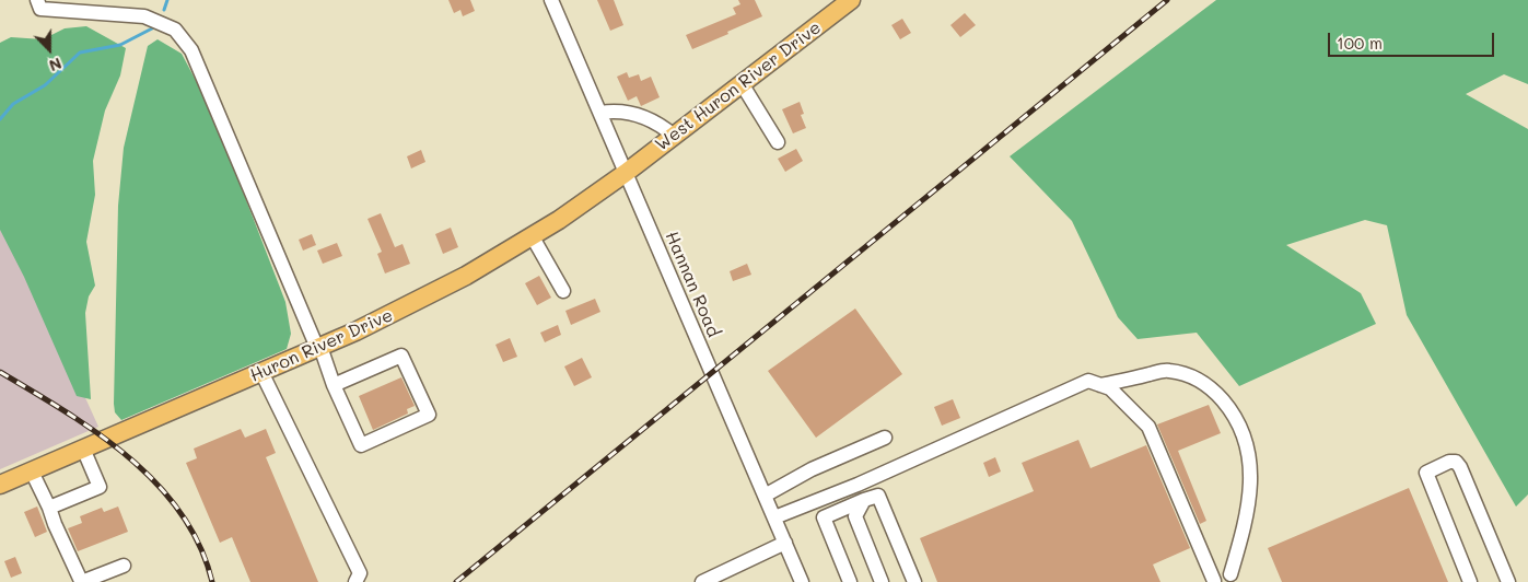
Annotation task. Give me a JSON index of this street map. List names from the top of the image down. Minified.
{"streets":{"main road":["West Huron River Drive","Huron River Drive"],"street":["Hannan Road"]},"crossings":[["West Huron River Drive","Hannan Road"],["West Huron River Drive","Huron River Drive"],["Hannan Road","Huron River Drive"]],"scale_bar":"100 m","north":"bottom"}
